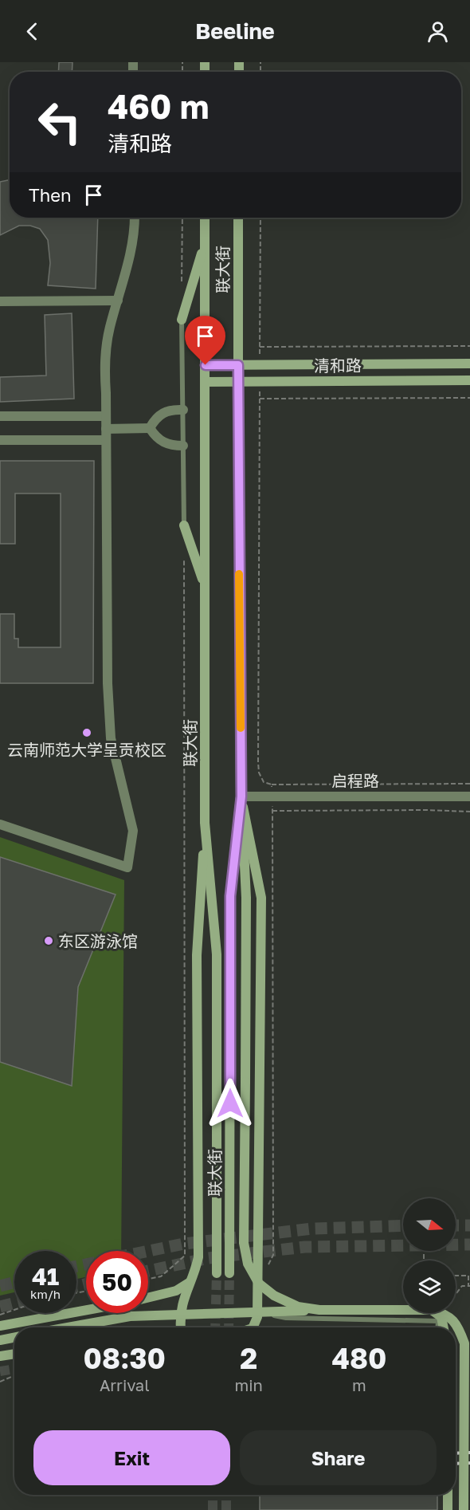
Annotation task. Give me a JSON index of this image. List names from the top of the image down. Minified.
{"streets":{"main road":["联大街","清和路"],"street":["启程路"]},"crossings":[["联大街","清和路"],["联大街","启程路"]],"places":["云南师范大学呈贡校区","东区游泳馆"],"north":"right","page":{"header":"Beeline","turn":["460 m","清和路"],"then":"Then","speed":"41 km/h","limit":"50","eta":["08:30","Arrival","2","min","480","m"],"buttons":["Exit","Share"]}}
